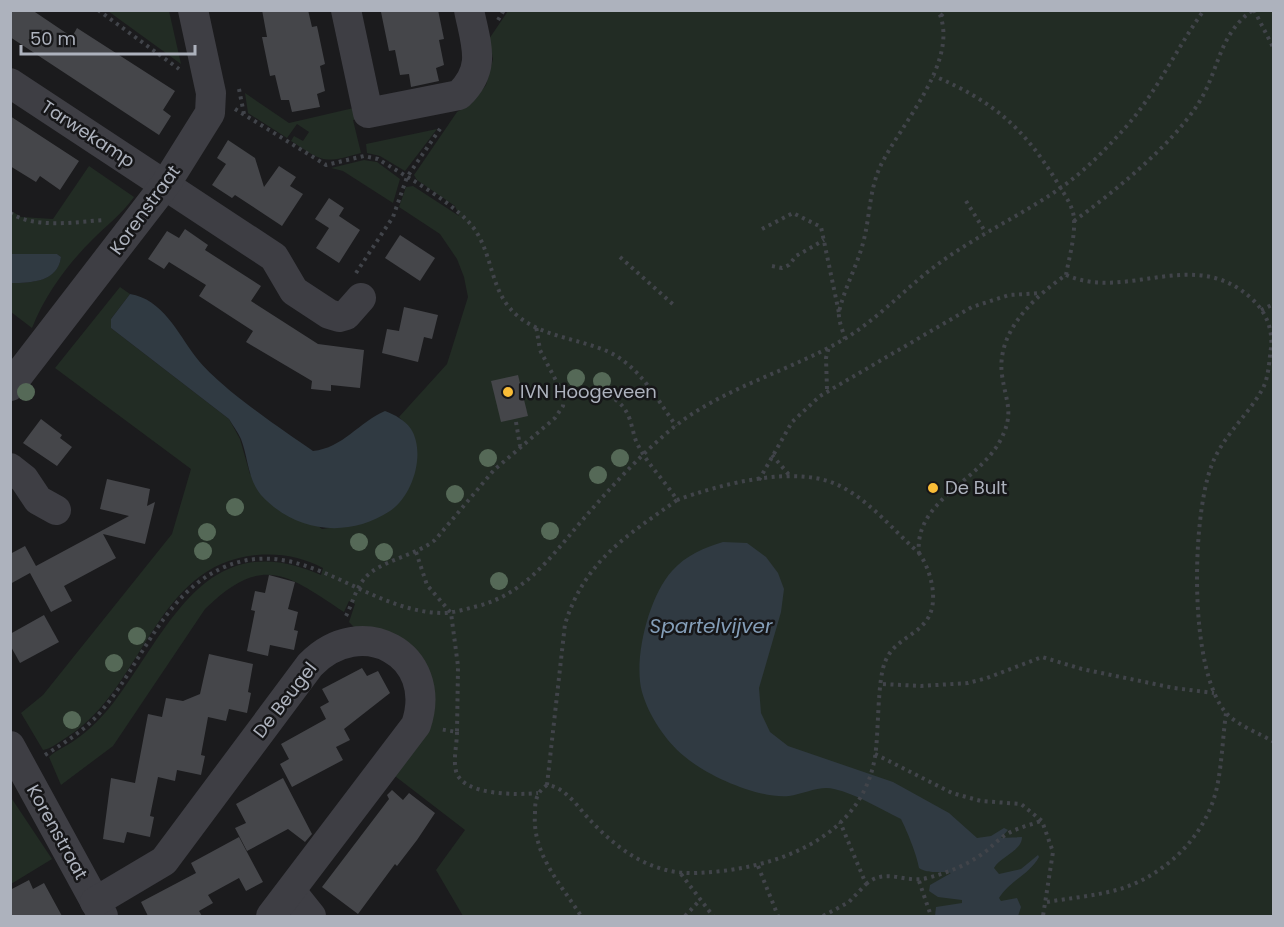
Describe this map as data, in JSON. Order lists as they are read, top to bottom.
{
  "streets": {
    "street": ["Tarwekamp", "Korenstraat", "De Beugel"]
  },
  "crossings": [
    ["Tarwekamp", "Korenstraat"],
    ["Korenstraat", "De Beugel"]
  ],
  "water": ["Spartelvijver"],
  "places": ["IVN Hoogeveen", "De Bult"],
  "scale_bar": "50 m"
}
